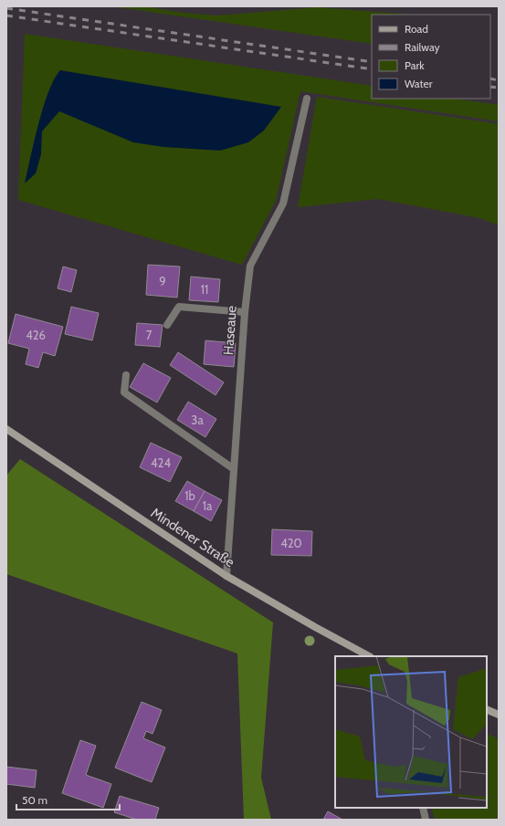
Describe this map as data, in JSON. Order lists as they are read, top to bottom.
{
  "streets": {
    "main road": ["Mindener Straße"],
    "street": ["Haseaue"]
  },
  "crossings": [
    ["Haseaue", "Mindener Straße"]
  ],
  "house_numbers": [
    "9",
    "11",
    "426",
    "7",
    "3a",
    "424",
    "1b",
    "1a",
    "420"
  ],
  "legend": [
    "Road",
    "Railway",
    "Park",
    "Water"
  ],
  "scale_bar": "50 m"
}
